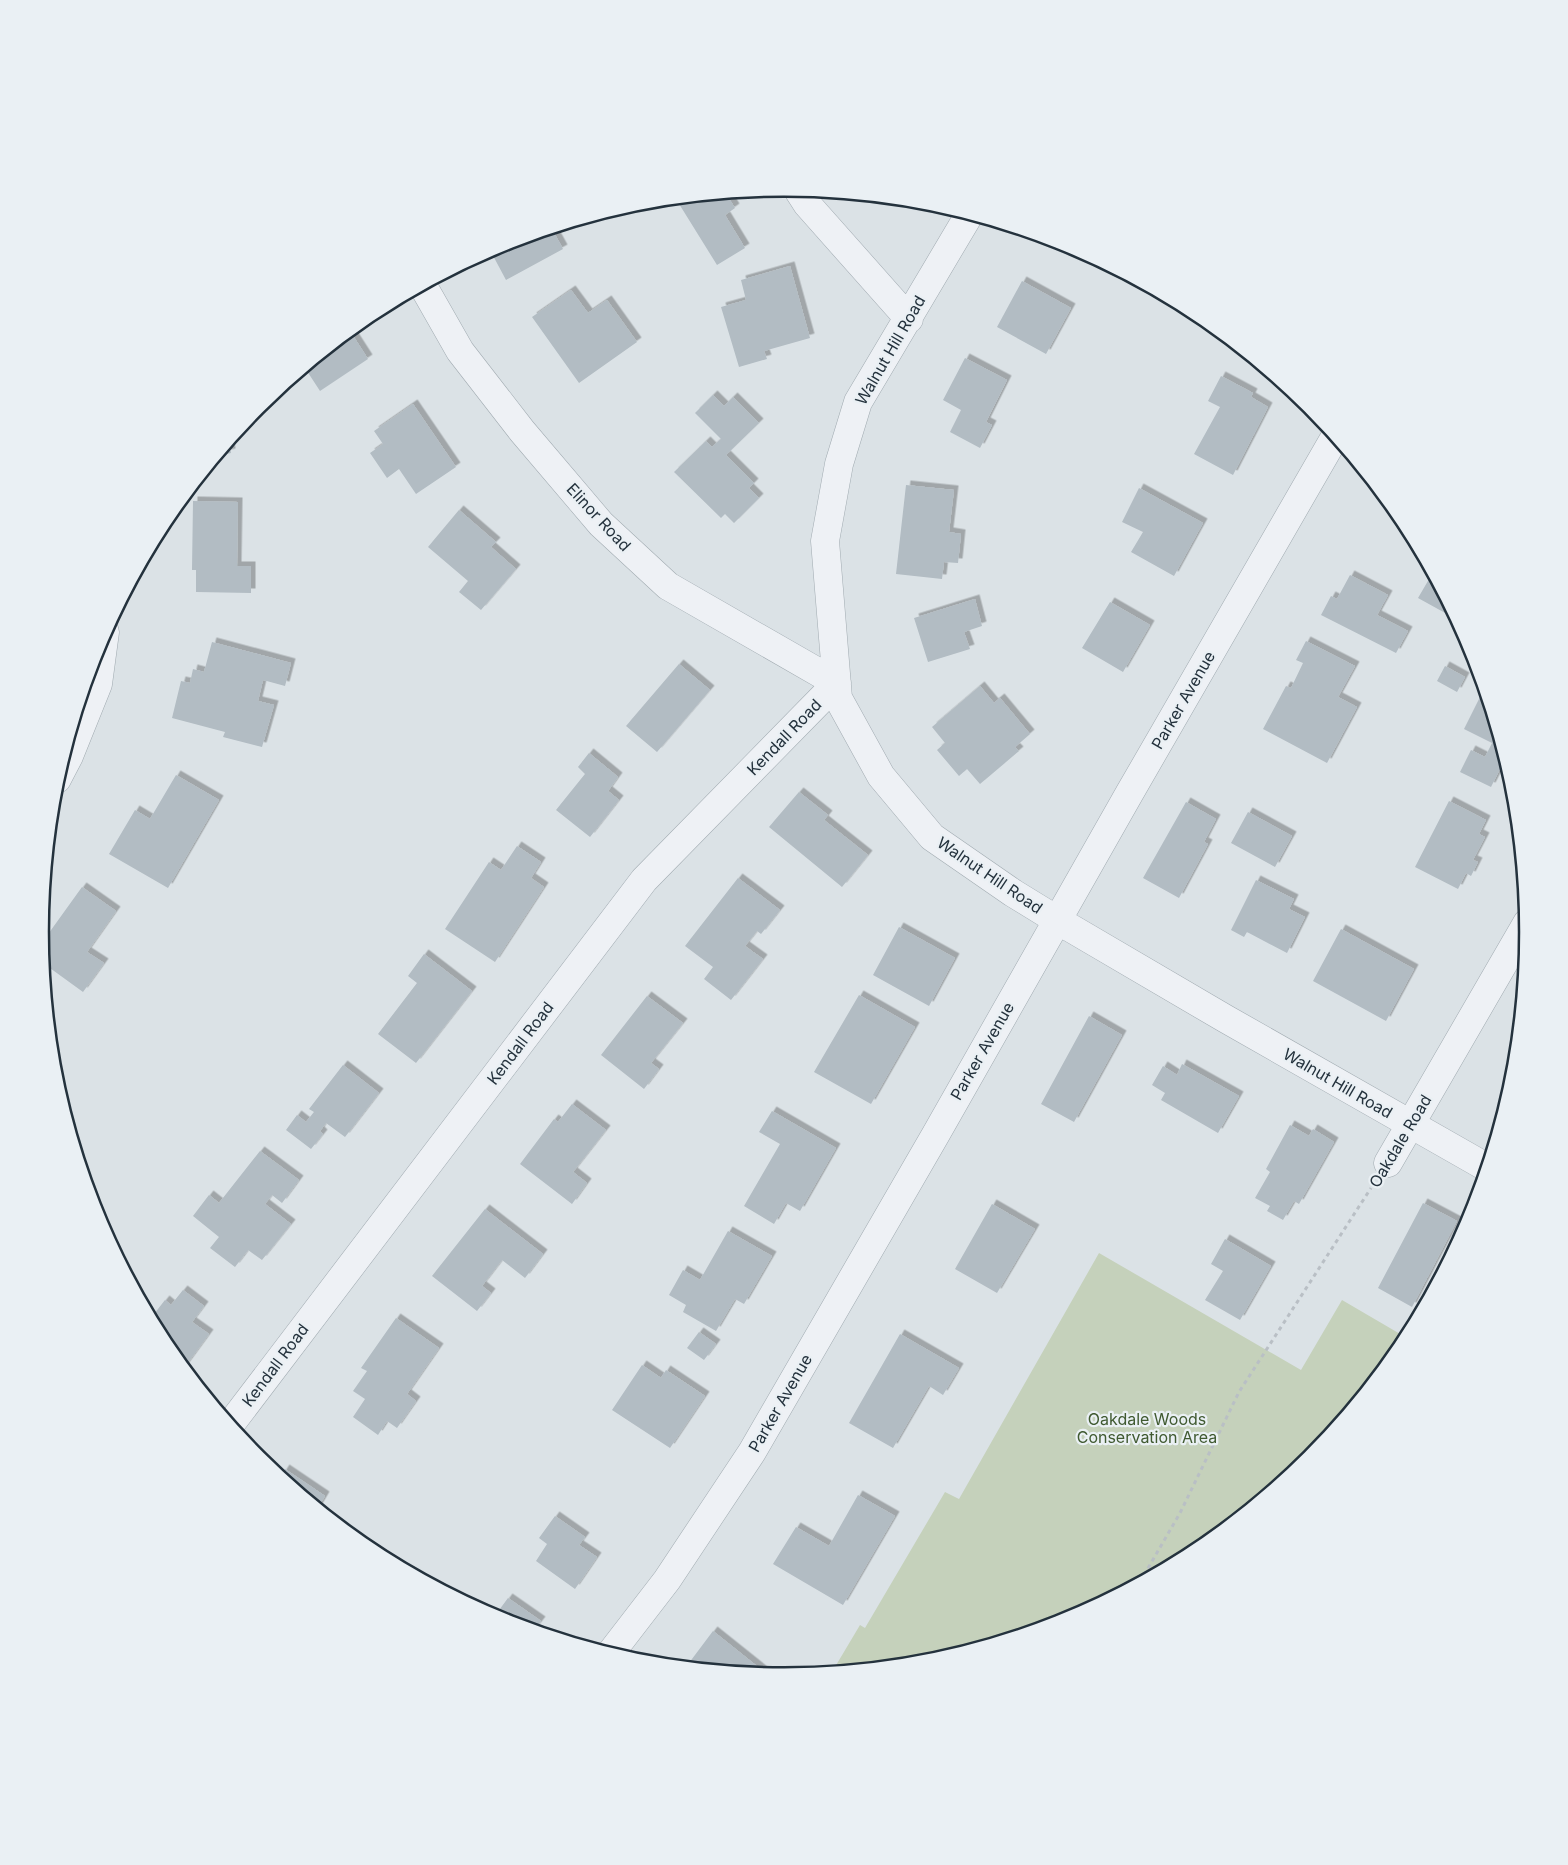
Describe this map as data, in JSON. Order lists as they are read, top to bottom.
{
  "streets": {
    "street": [
      "Walnut Hill Road",
      "Elinor Road",
      "Parker Avenue",
      "Kendall Road",
      "Oakdale Road"
    ]
  },
  "crossings": [
    ["Walnut Hill Road", "Elinor Road"],
    ["Walnut Hill Road", "Parker Avenue"],
    ["Walnut Hill Road", "Kendall Road"],
    ["Walnut Hill Road", "Oakdale Road"],
    ["Elinor Road", "Kendall Road"]
  ],
  "parks": ["Oakdale Woods Conservation Area"]
}
